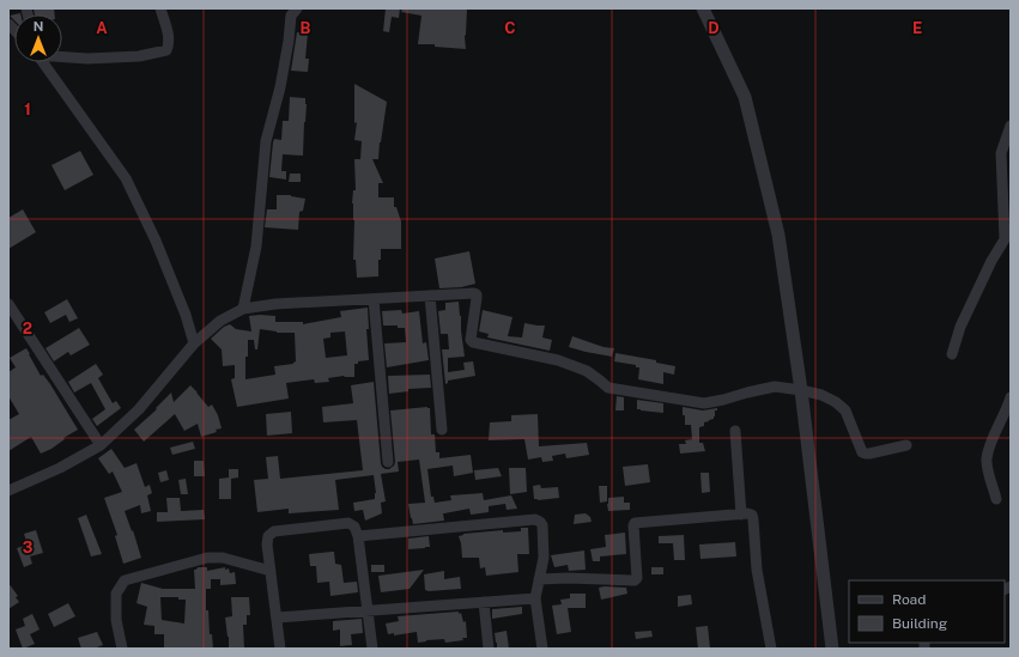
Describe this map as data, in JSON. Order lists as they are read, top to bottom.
{
  "legend": ["Road", "Building"],
  "north": "top",
  "grid": {
    "columns": [
      "A",
      "B",
      "C",
      "D",
      "E"
    ],
    "rows": ["1", "2", "3"]
  }
}
